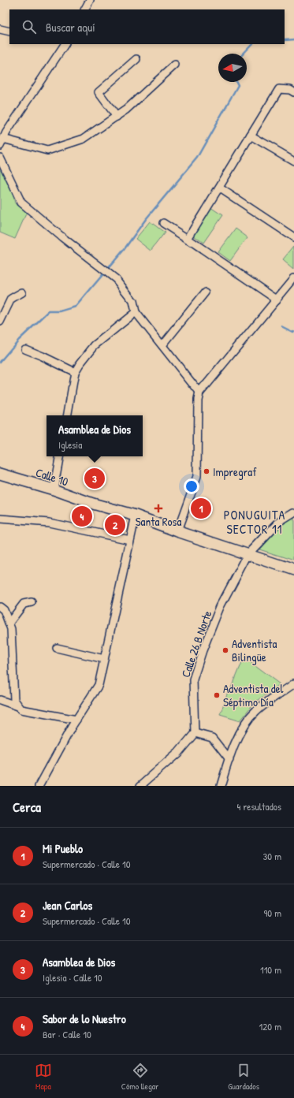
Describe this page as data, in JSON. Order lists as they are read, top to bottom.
{
  "streets": {
    "main road": ["Calle 10"],
    "street": ["Calle 26 B Norte"]
  },
  "crossings": [
    ["Calle 10", "Calle 26 B Norte"]
  ],
  "districts": ["PONUGUITA SECTOR 11"],
  "places": {
    "other": ["Impregraf", "Adventista Bilingüe", "Adventista del Séptimo Día"],
    "health": ["Santa Rosa"]
  },
  "north": "left",
  "page": {
    "search": "Buscar aquí",
    "popup": ["Asamblea de Dios", "Iglesia"],
    "pins": [
      "3",
      "1",
      "4",
      "2"
    ],
    "heading": ["Cerca", "4 resultados"],
    "list": [
      {
        "mark": "1",
        "name": "Mi Pueblo",
        "note": "Supermercado · Calle 10",
        "value": "30 m"
      },
      {
        "mark": "2",
        "name": "Jean Carlos",
        "note": "Supermercado · Calle 10",
        "value": "90 m"
      },
      {
        "mark": "3",
        "name": "Asamblea de Dios",
        "note": "Iglesia · Calle 10",
        "value": "110 m"
      },
      {
        "mark": "4",
        "name": "Sabor de lo Nuestro",
        "note": "Bar · Calle 10",
        "value": "120 m"
      }
    ],
    "nav": ["Mapa", "Cómo llegar", "Guardados"]
  }
}
